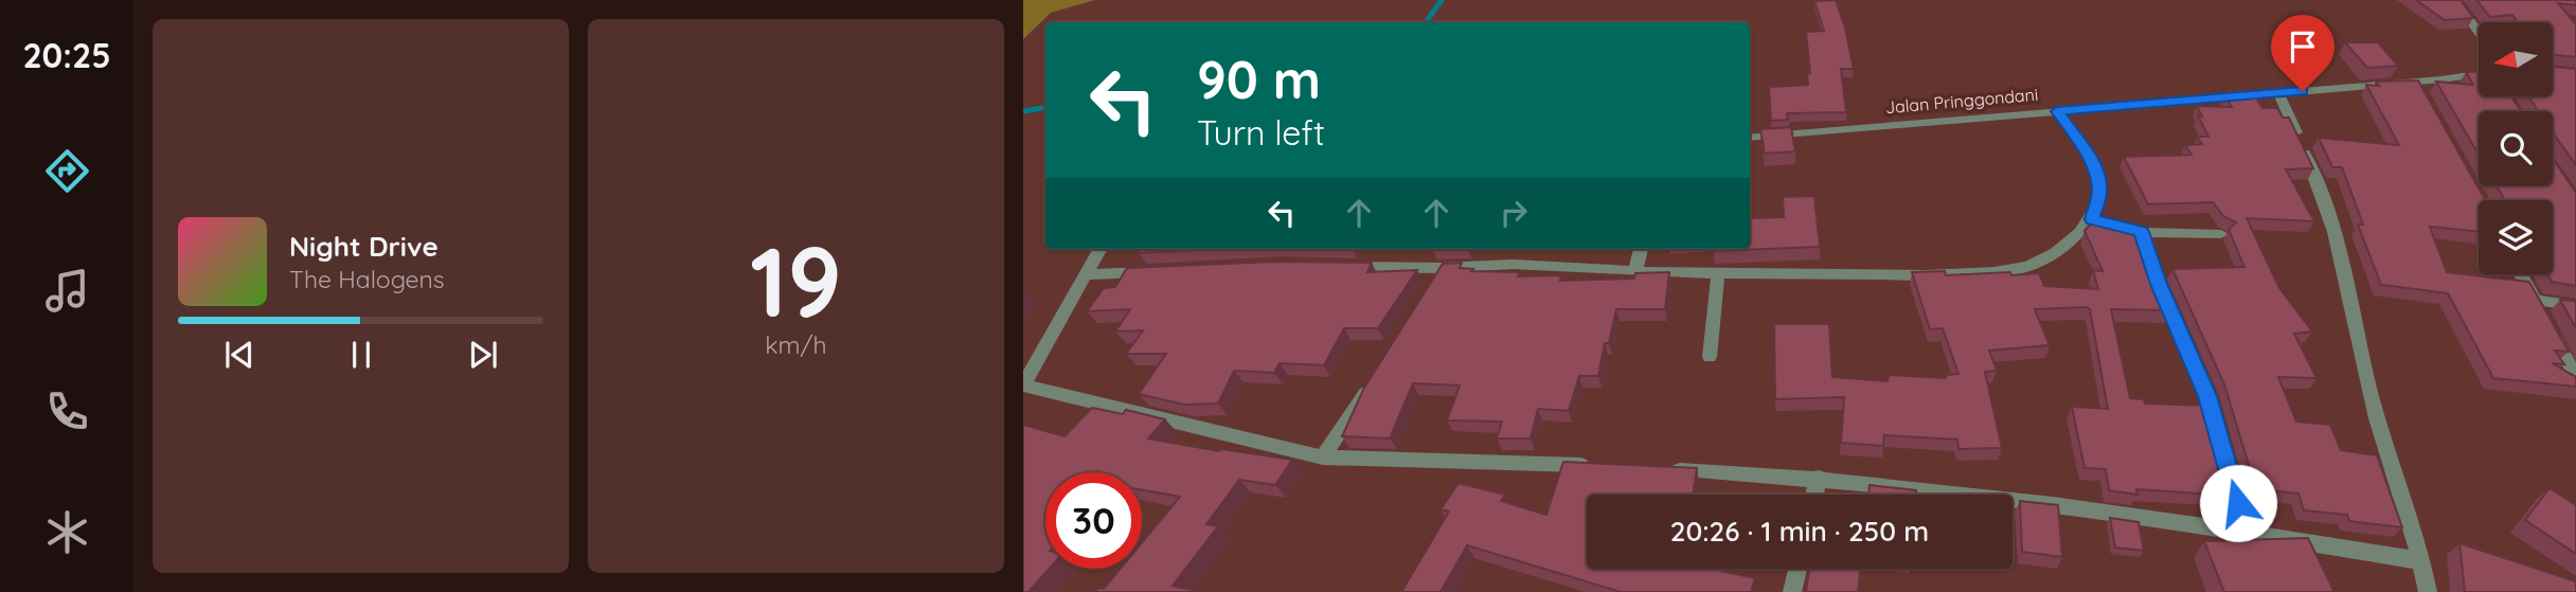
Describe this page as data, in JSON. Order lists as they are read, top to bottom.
{
  "streets": {
    "street": ["Jalan Pringgondani"]
  },
  "north": "left",
  "page": {
    "tabs": "20:25",
    "tile": ["19", "km/h"],
    "turn": ["90 m", "Turn left"],
    "song": ["Night Drive", "The Halogens"],
    "limit": "30",
    "trip": "20:26 · 1 min · 250 m"
  }
}
